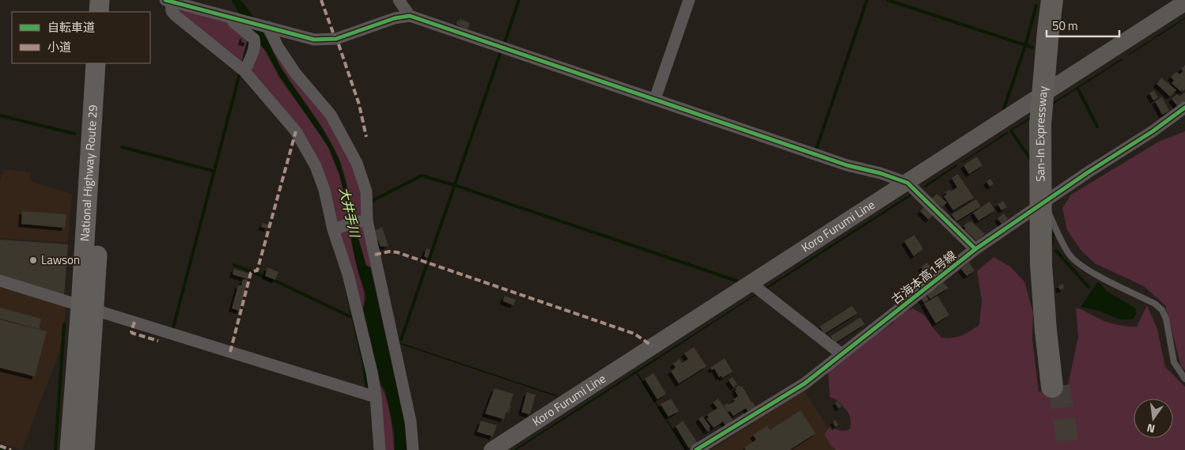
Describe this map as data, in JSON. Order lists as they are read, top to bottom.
{
  "streets": {
    "highway": ["San-In Expressway", "National Highway Route 29"],
    "main road": ["Koro Furumi Line"],
    "street": ["古海本高1号線"]
  },
  "water": ["大井手川"],
  "places": ["Lawson"],
  "legend": ["自転車道", "小道"],
  "scale_bar": "50 m",
  "north": "bottom"
}
